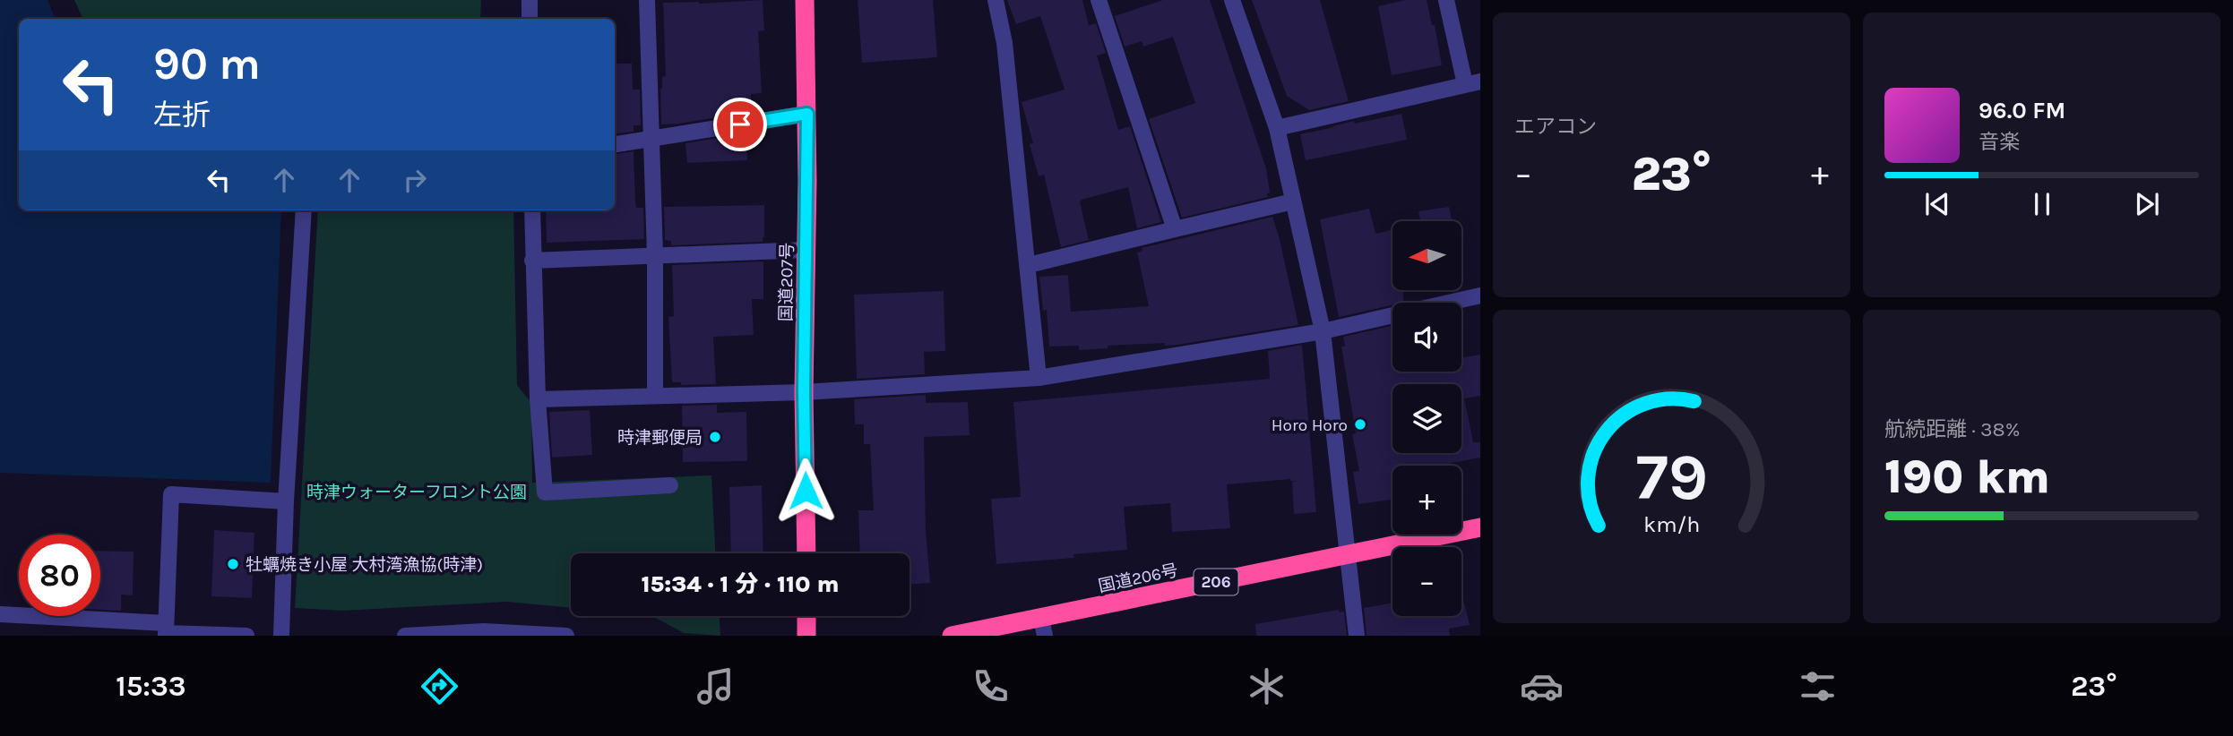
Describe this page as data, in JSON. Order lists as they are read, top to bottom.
{
  "streets": {
    "highway": ["国道207号", "国道206号", "206"]
  },
  "parks": ["時津ウォーターフロント公園"],
  "places": ["Horo Horo", "時津郵便局", "牡蠣焼き小屋 大村湾漁協(時津)"],
  "north": "left",
  "page": {
    "tile": [
      "エアコン",
      ["航続距離 · 38%", "190 km"]
    ],
    "turn": ["90 m", "左折"],
    "song": ["96.0 FM", "音楽"],
    "heat": ["−", "23°", "+"],
    "map_buttons": ["+", "−"],
    "limit": "80",
    "trip": "15:34 · 1 分 · 110 m",
    "tabs": ["15:33", "23°"],
    "gauge": ["79", "km/h"]
  }
}
